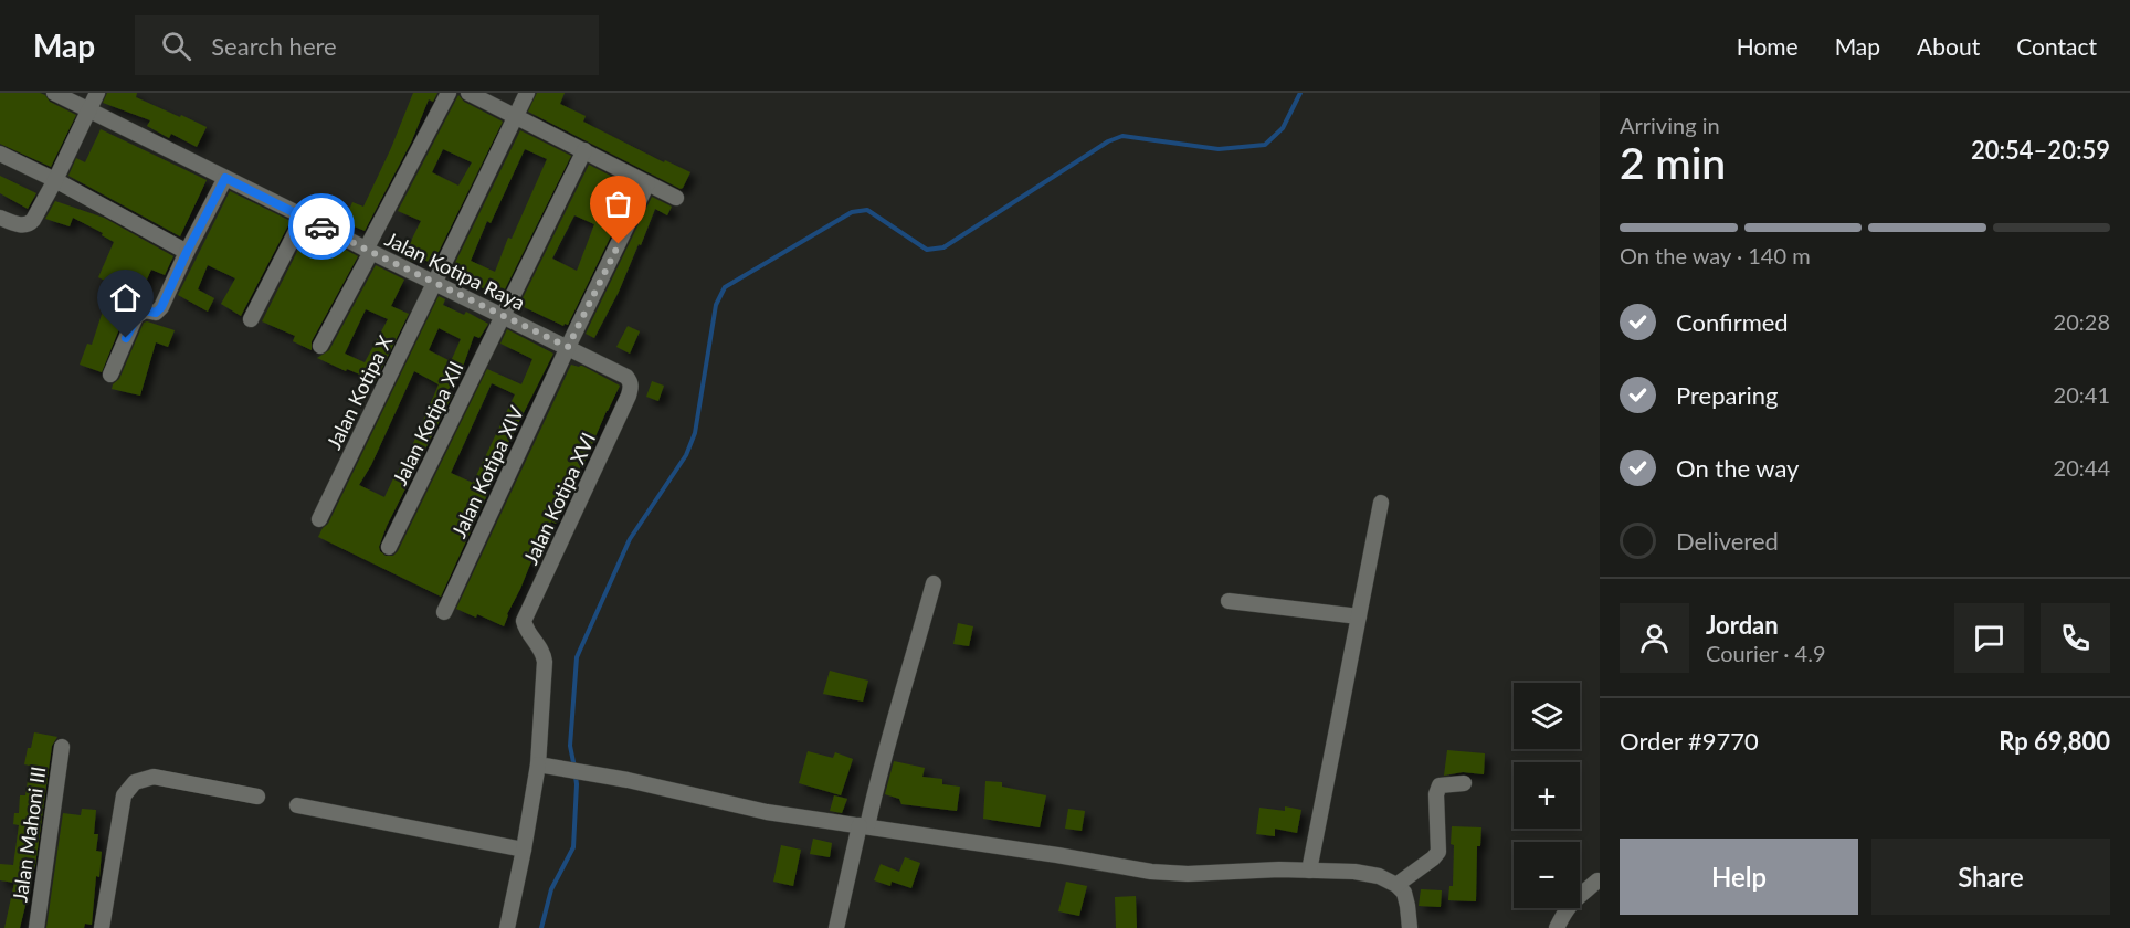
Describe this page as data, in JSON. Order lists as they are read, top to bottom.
{
  "streets": {
    "street": [
      "Jalan Kotipa Raya",
      "Jalan Kotipa X",
      "Jalan Kotipa XII",
      "Jalan Kotipa XIV",
      "Jalan Kotipa XVI",
      "Jalan Mahoni III"
    ]
  },
  "crossings": [
    ["Jalan Kotipa Raya", "Jalan Kotipa X"],
    ["Jalan Kotipa Raya", "Jalan Kotipa XII"],
    ["Jalan Kotipa Raya", "Jalan Kotipa XIV"],
    ["Jalan Kotipa Raya", "Jalan Kotipa XVI"]
  ],
  "page": {
    "header": "Map",
    "search": "Search here",
    "nav": [
      "Home",
      "Map",
      "About",
      "Contact"
    ],
    "heading": ["2 min", "Arriving in", "20:54–20:59"],
    "panel": [
      "Jordan",
      "Courier · 4.9",
      "Order #9770",
      "Rp 69,800"
    ],
    "bar": "On the way · 140 m",
    "list": [
      ["Confirmed", "20:28"],
      ["Preparing", "20:41"],
      ["On the way", "20:44"],
      "Delivered"
    ],
    "map_buttons": ["+", "−"],
    "buttons": ["Help", "Share"]
  }
}
